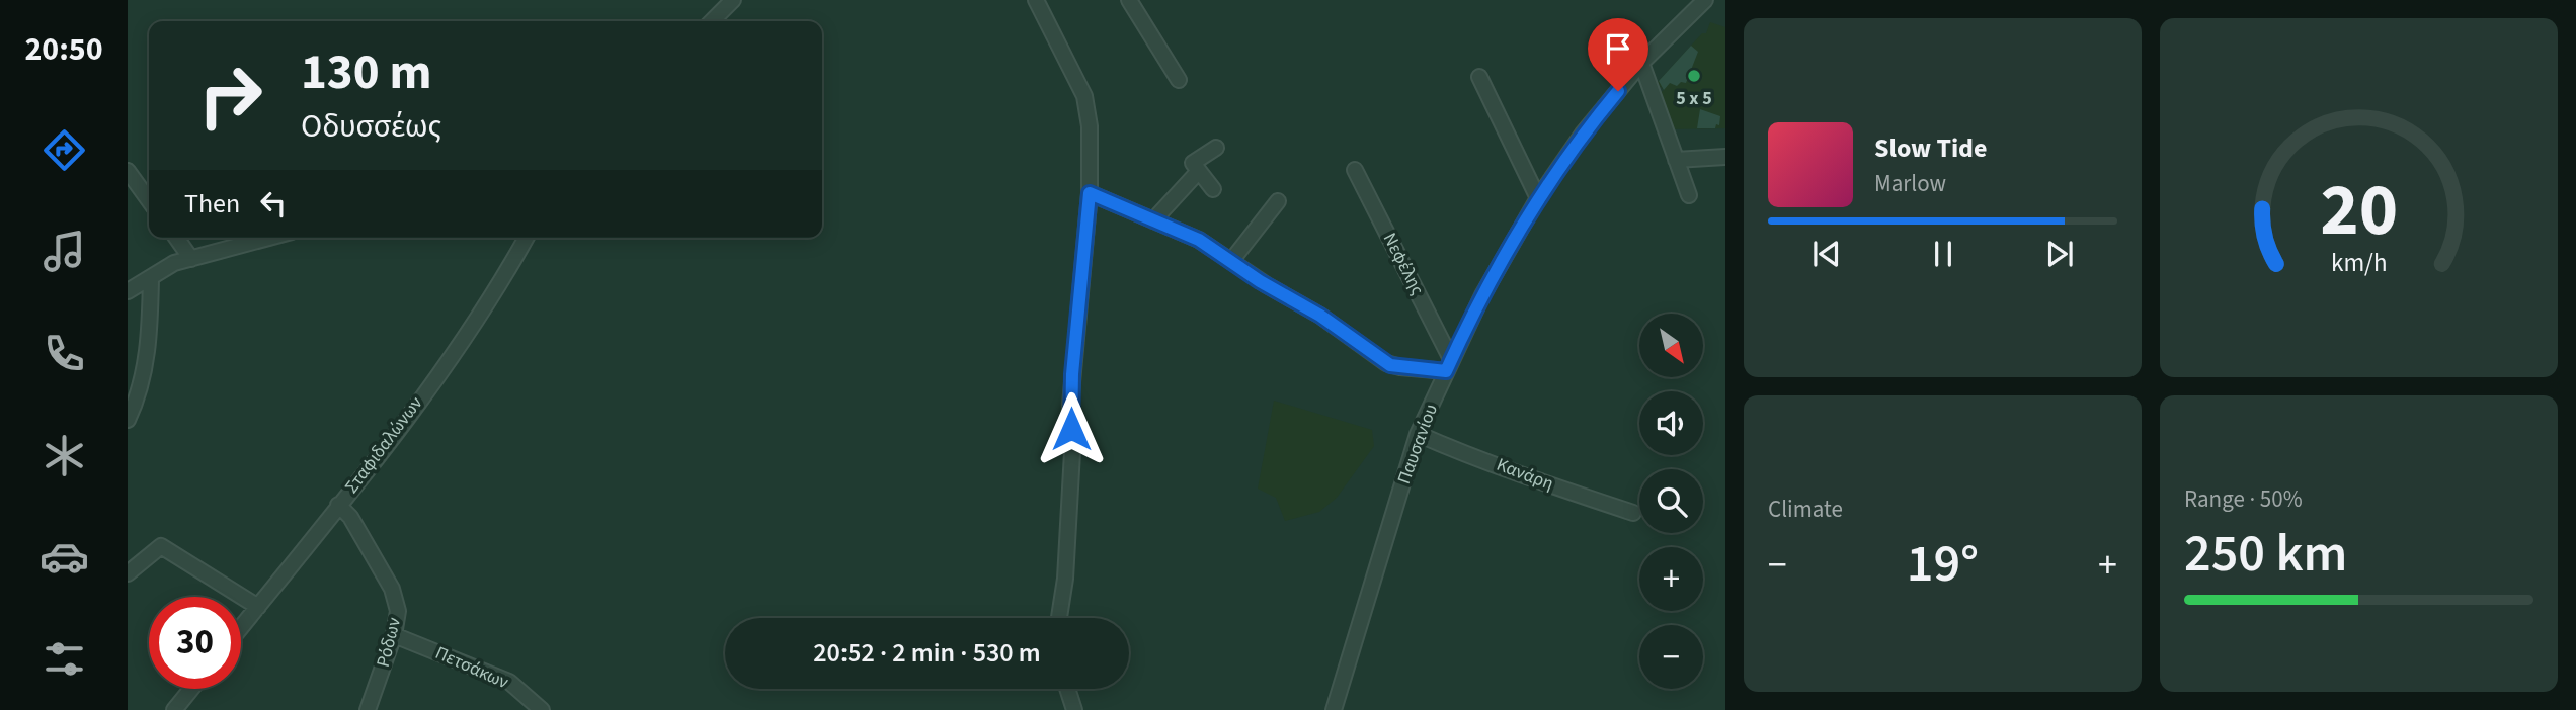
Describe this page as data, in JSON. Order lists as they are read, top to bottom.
{
  "streets": {
    "street": [
      "Νεφέλης",
      "Παυσανίου",
      "Σταφιδαλώνων",
      "Κανάρη",
      "Ρόδων",
      "Πετσάκων"
    ]
  },
  "crossings": [
    ["Νεφέλης", "Παυσανίου"],
    ["Παυσανίου", "Κανάρη"],
    ["Σταφιδαλώνων", "Ρόδων"],
    ["Ρόδων", "Πετσάκων"]
  ],
  "places": ["5 x 5"],
  "north": "bottom right",
  "page": {
    "tabs": "20:50",
    "turn": ["130 m", "Οδυσσέως"],
    "song": ["Slow Tide", "Marlow"],
    "then": "Then",
    "map_buttons": ["+", "−"],
    "tile": [
      "Climate",
      ["Range · 50%", "250 km"]
    ],
    "heat": ["−", "19°", "+"],
    "limit": "30",
    "trip": "20:52 · 2 min · 530 m",
    "gauge": ["20", "km/h"]
  }
}
